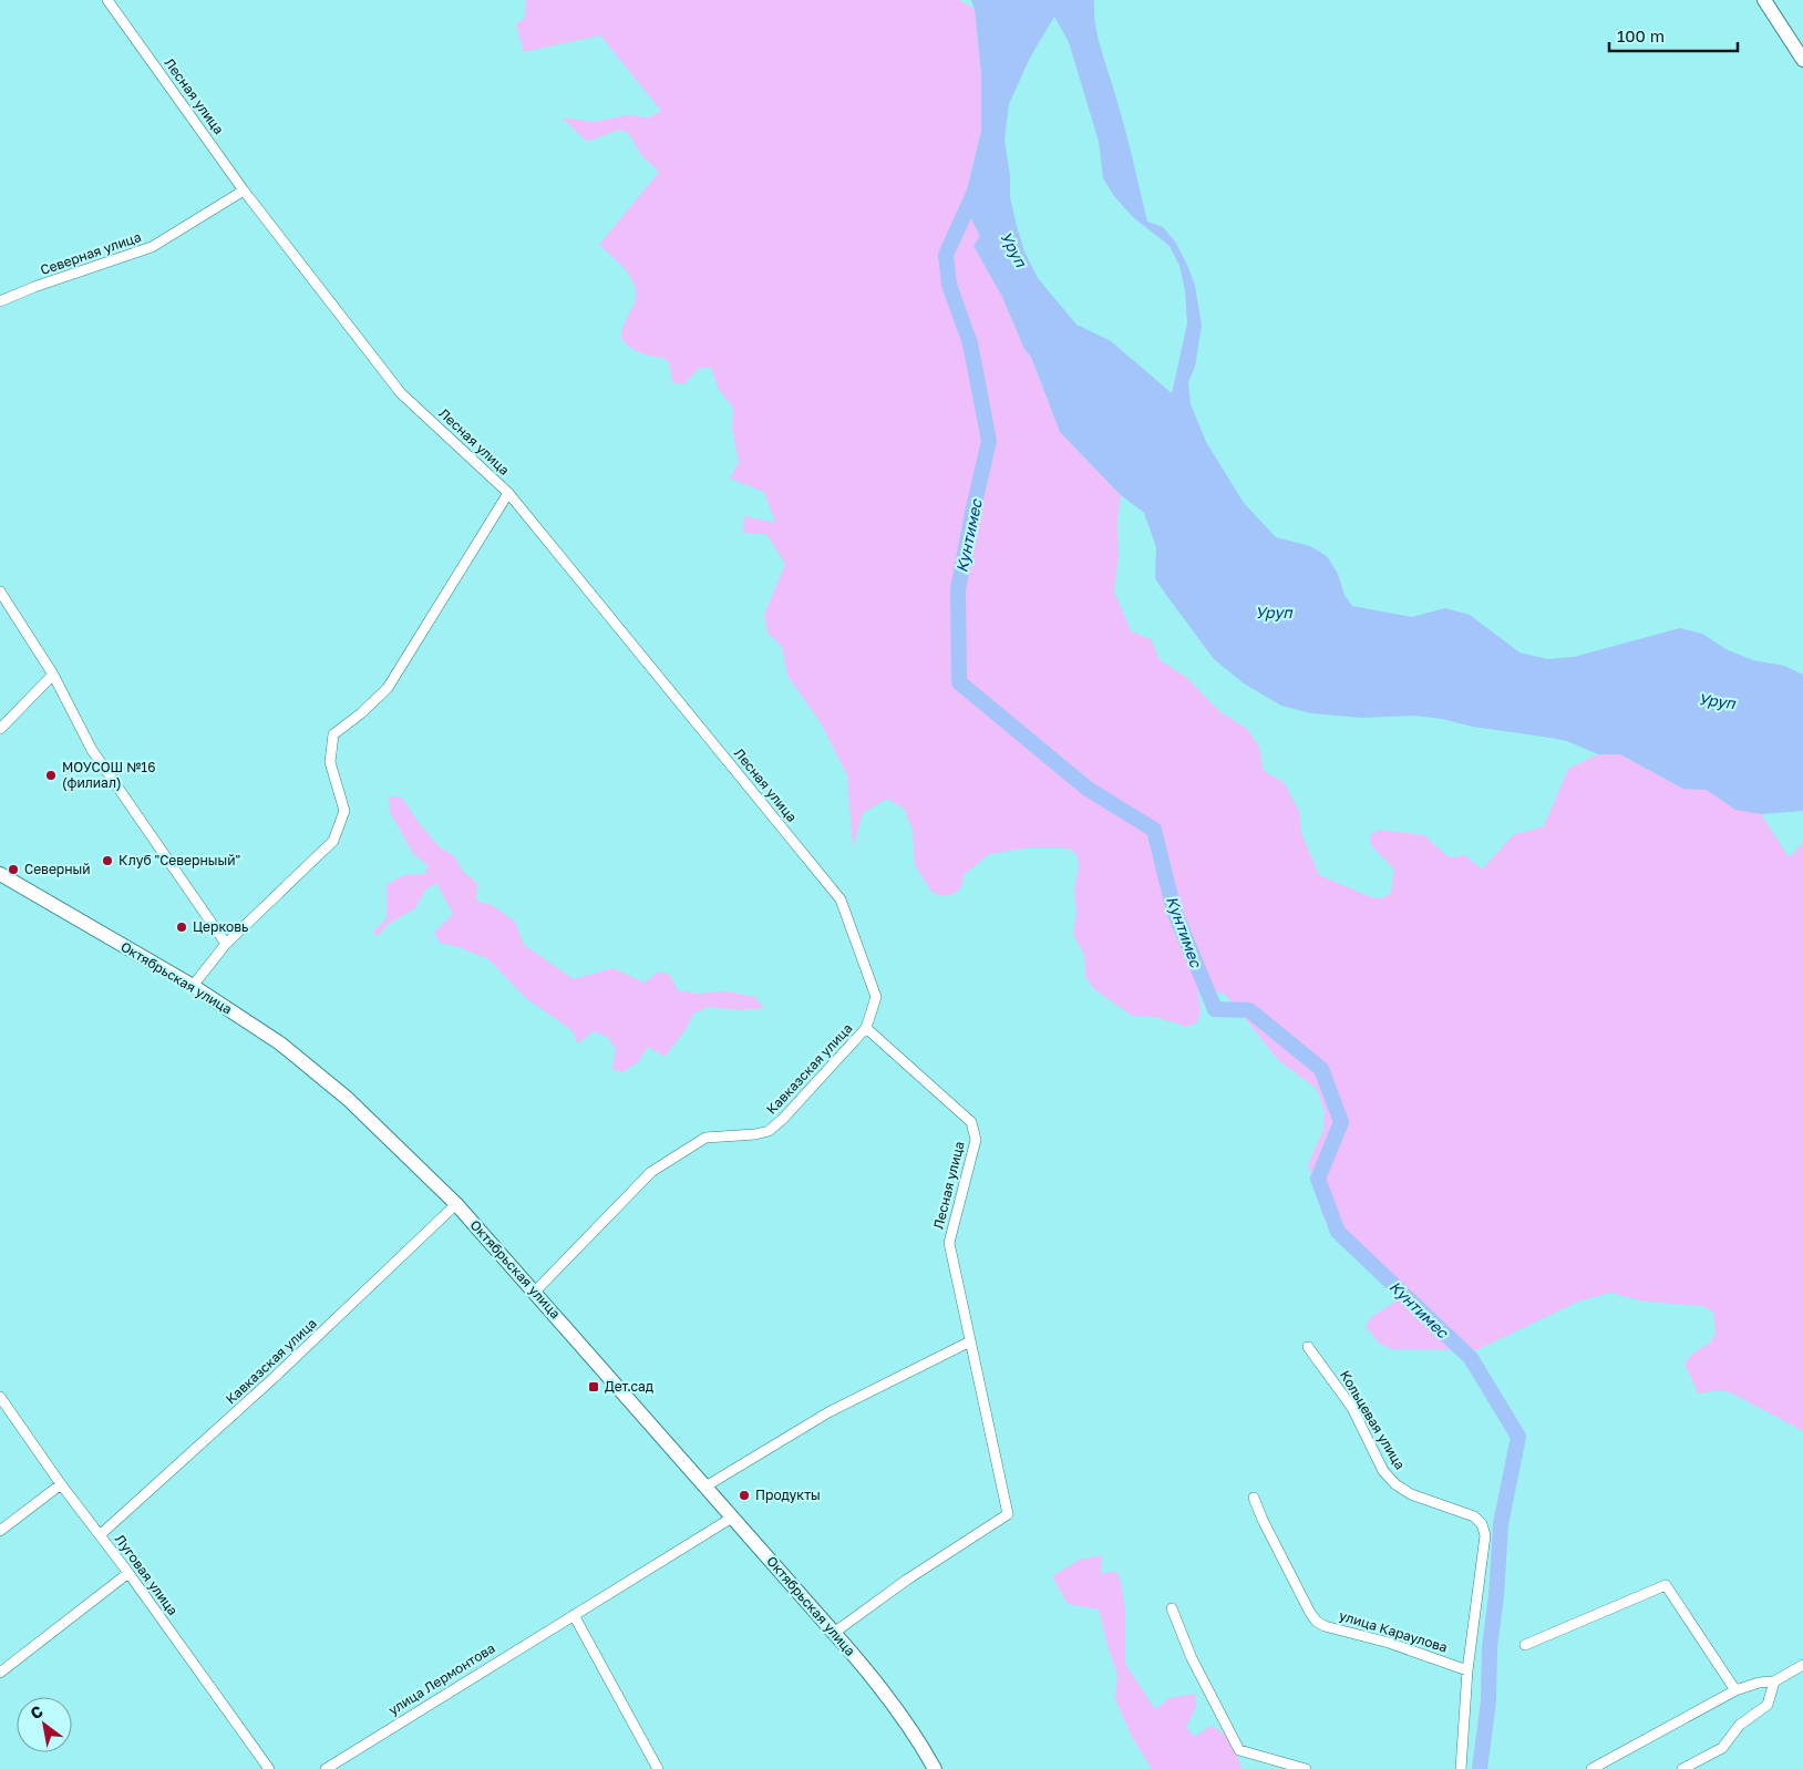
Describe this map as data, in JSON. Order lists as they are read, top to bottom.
{
  "streets": {
    "street": [
      "Лесная улица",
      "Северная улица",
      "Октябрьская улица",
      "Кавказская улица",
      "Кольцевая улица",
      "Луговая улица",
      "улица Караулова",
      "улица Лермонтова"
    ]
  },
  "crossings": [
    ["Лесная улица", "Северная улица"],
    ["Лесная улица", "Октябрьская улица"],
    ["Лесная улица", "Кавказская улица"],
    ["Октябрьская улица", "Кавказская улица"],
    ["Октябрьская улица", "улица Лермонтова"],
    ["Кавказская улица", "Луговая улица"],
    ["Кольцевая улица", "улица Караулова"]
  ],
  "water": ["Уруп", "Кунтимес"],
  "places": {
    "other": [
      "МОУСОШ №16 (филиал)",
      "Клуб \"Северныый\"",
      "Северный",
      "Церковь",
      "Продукты"
    ],
    "transit": ["Дет.сад"]
  },
  "scale_bar": "100 m",
  "north": "top left"
}
